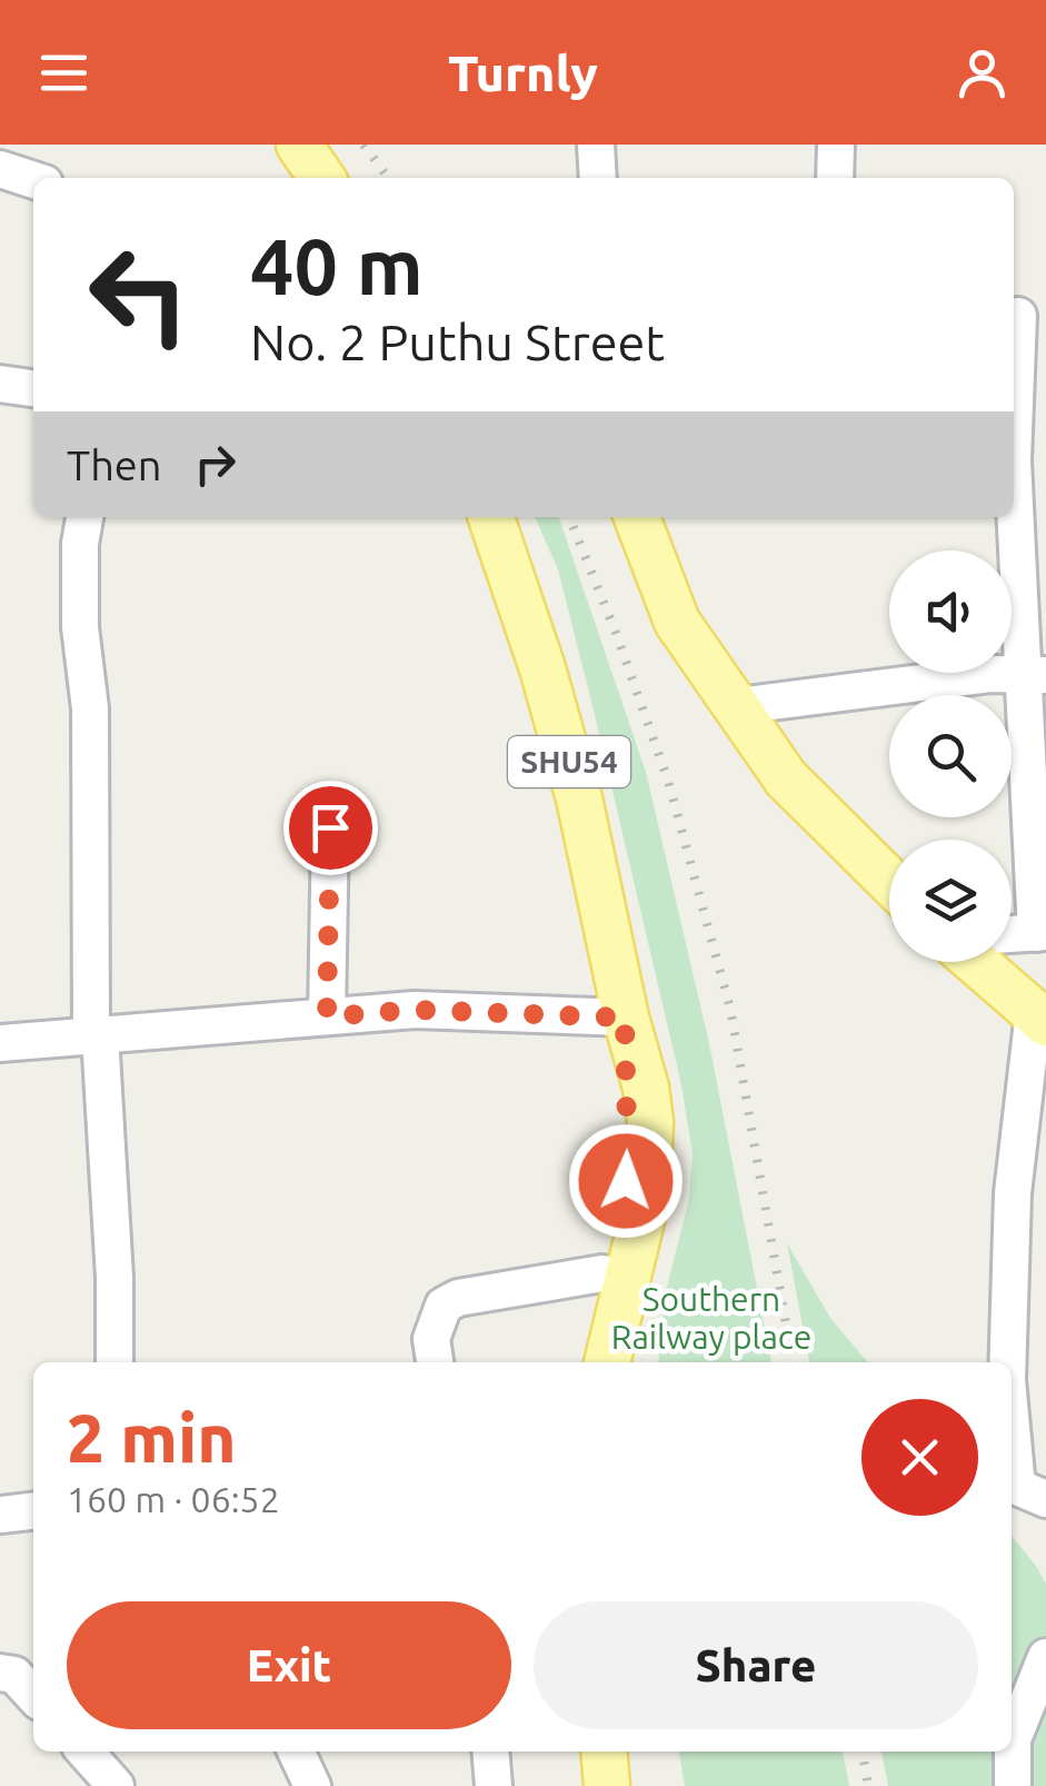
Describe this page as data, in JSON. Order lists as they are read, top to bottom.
{
  "streets": {
    "main road": ["SHU54"]
  },
  "parks": ["Southern Railway place"],
  "page": {
    "header": "Turnly",
    "turn": ["40 m", "No. 2 Puthu Street"],
    "then": "Then",
    "heading": ["2 min", "160 m · 06:52"],
    "buttons": ["Exit", "Share"]
  }
}
